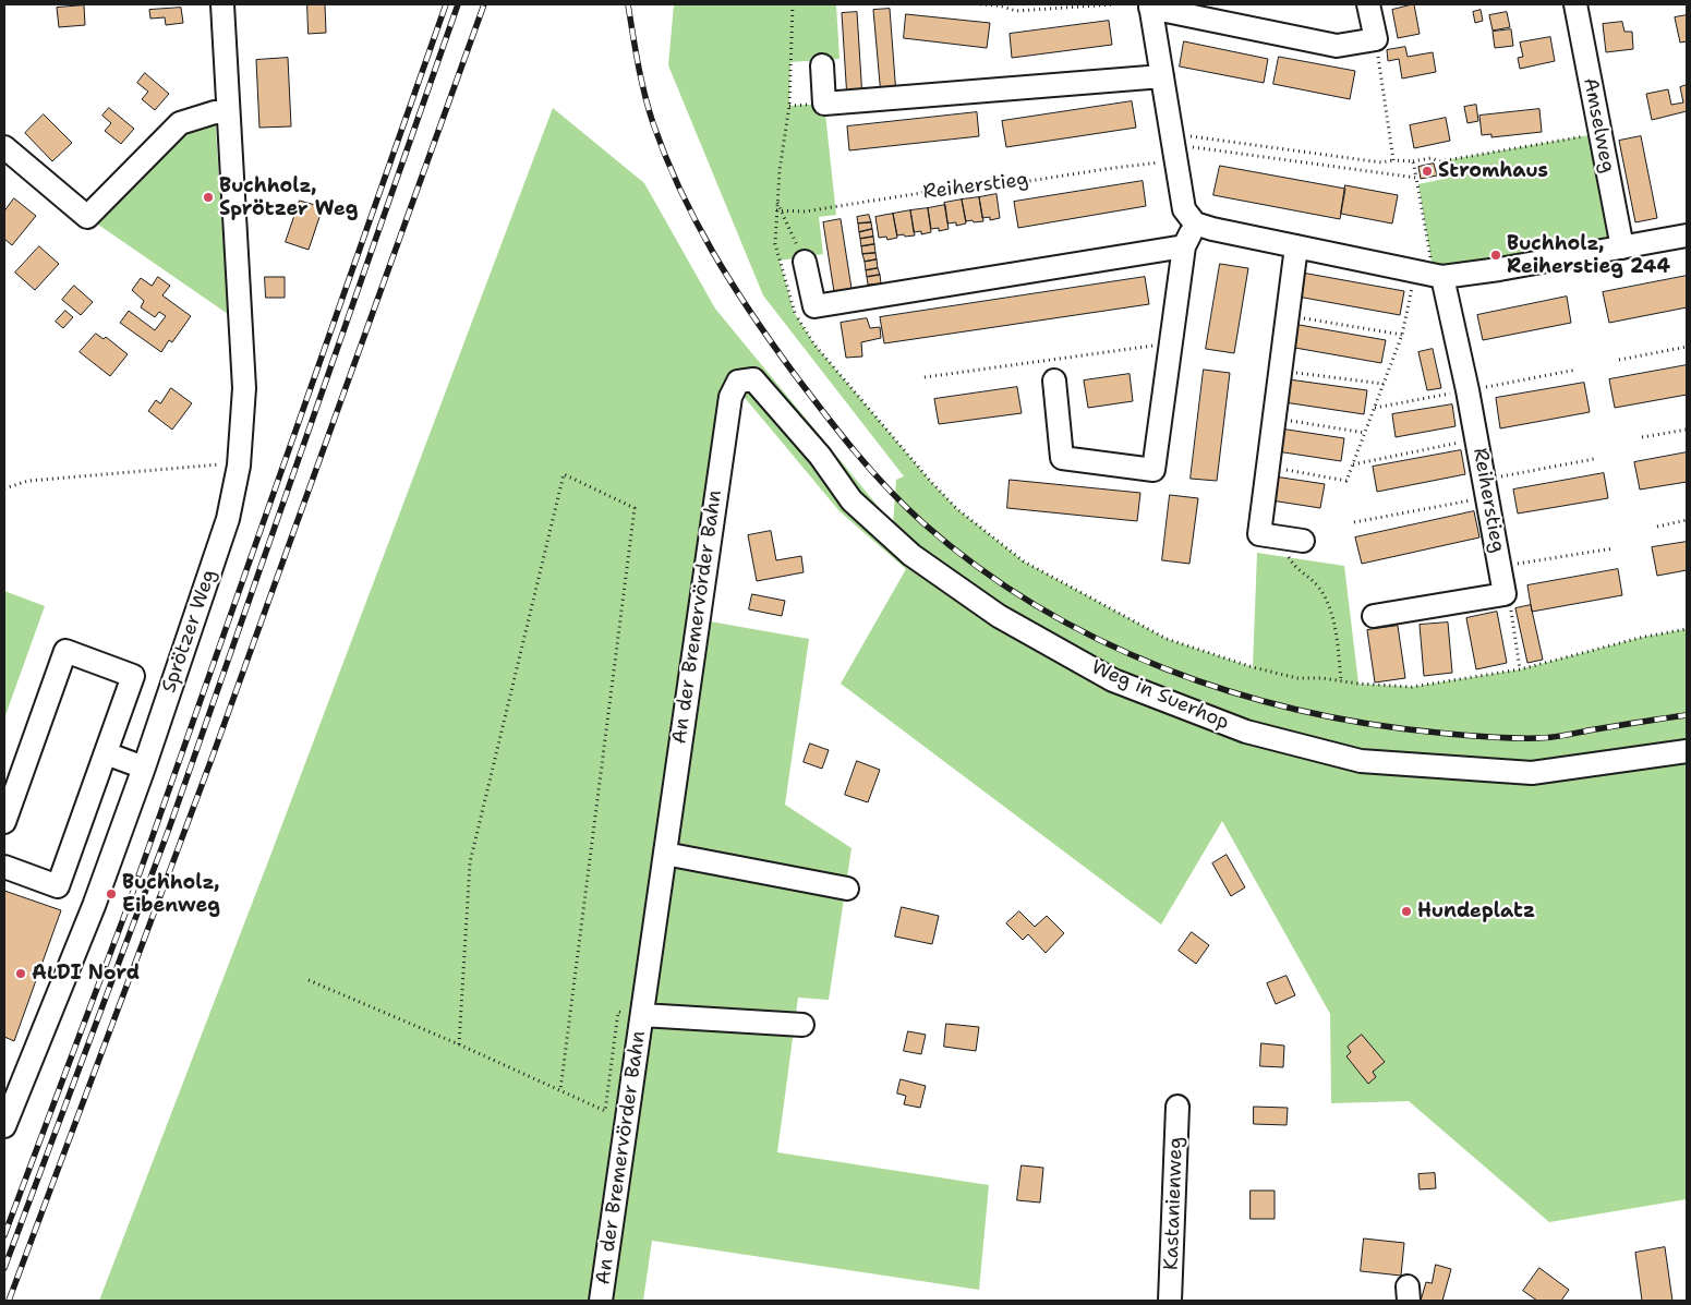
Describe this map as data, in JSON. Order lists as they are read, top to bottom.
{
  "streets": {
    "street": [
      "Amselweg",
      "Reiherstieg",
      "An der Bremervörder Bahn",
      "Sprötzer Weg",
      "Weg in Suerhop",
      "Kastanienweg"
    ]
  },
  "crossings": [
    ["An der Bremervörder Bahn", "Weg in Suerhop"]
  ],
  "places": [
    "Stromhaus",
    "Buchholz, Sprötzer Weg",
    "Buchholz, Reiherstieg 244",
    "Buchholz, Eibenweg",
    "Hundeplatz",
    "ALDI Nord"
  ]
}
